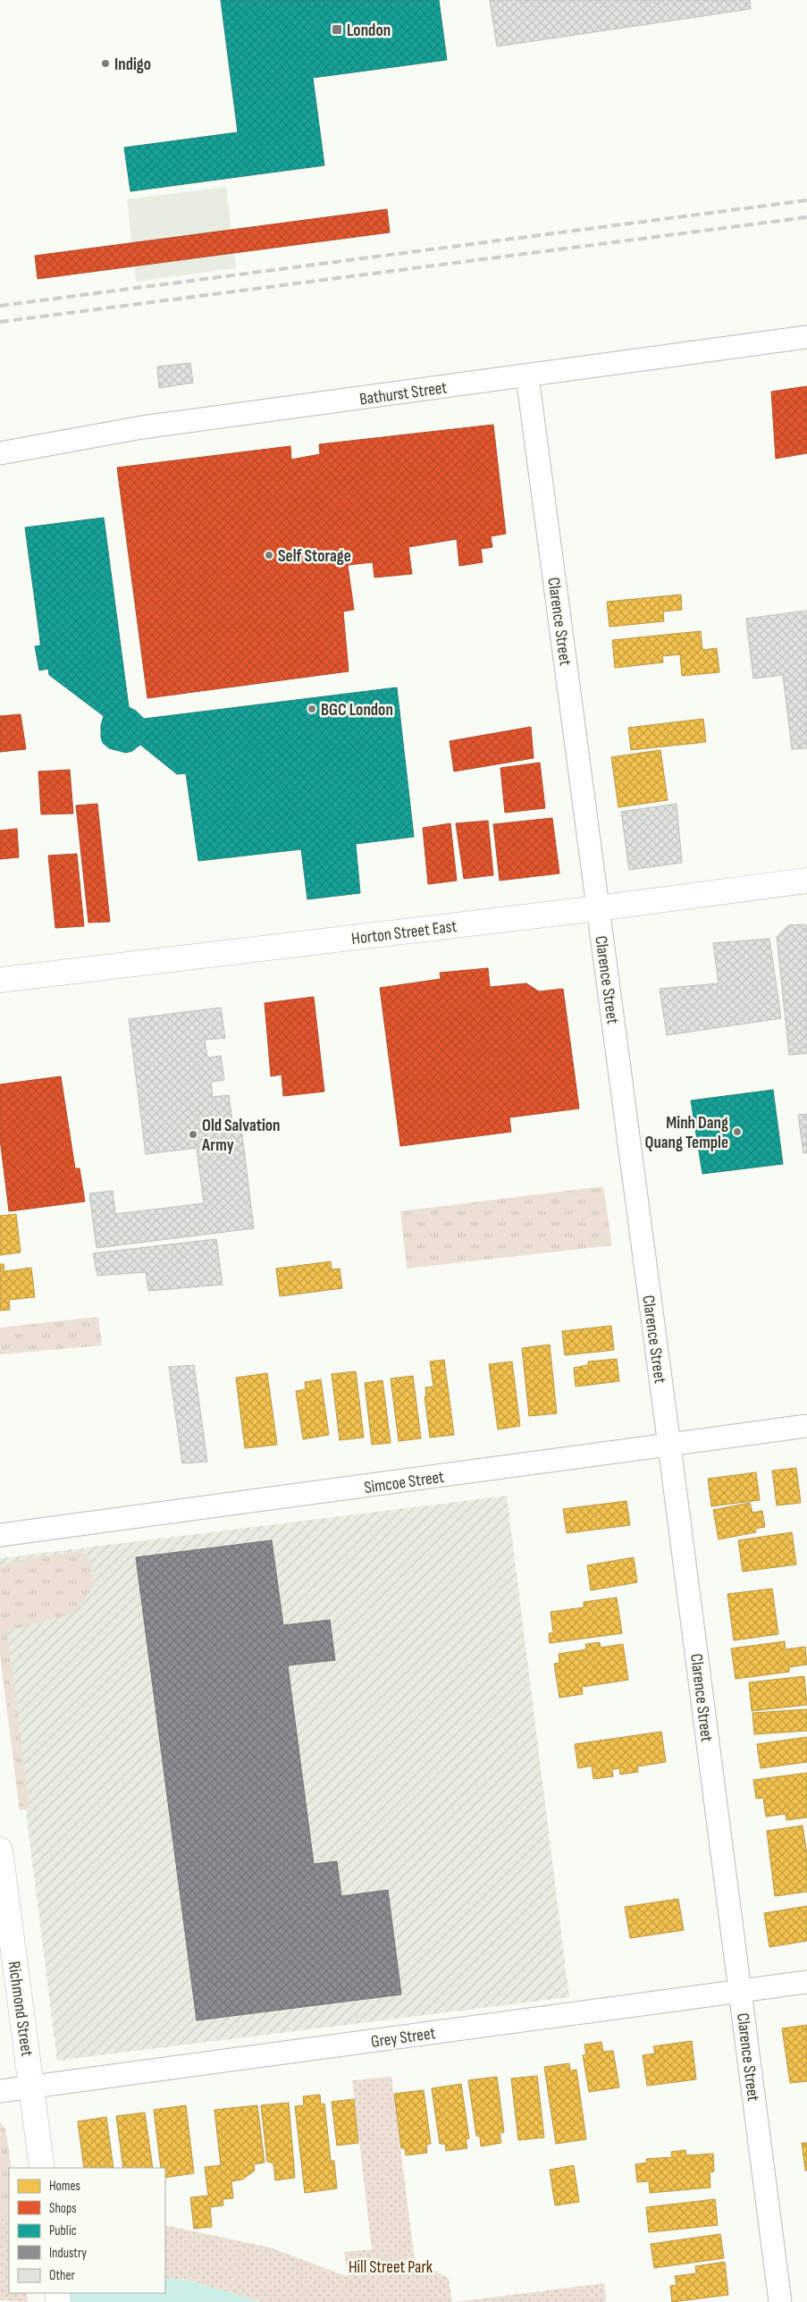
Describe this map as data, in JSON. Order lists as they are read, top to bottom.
{
  "streets": {
    "main road": ["Horton Street East", "Richmond Street"],
    "street": [
      "Bathurst Street",
      "Clarence Street",
      "Simcoe Street",
      "Grey Street"
    ]
  },
  "crossings": [
    ["Bathurst Street", "Clarence Street"],
    ["Clarence Street", "Horton Street East"],
    ["Clarence Street", "Simcoe Street"],
    ["Clarence Street", "Grey Street"],
    ["Richmond Street", "Grey Street"]
  ],
  "parks": ["Hill Street Park"],
  "places": {
    "transit": ["London"],
    "other": [
      "Indigo",
      "Self Storage",
      "BGC London",
      "Minh Dang Quang Temple",
      "Old Salvation Army"
    ]
  },
  "legend": [
    "Homes",
    "Shops",
    "Public",
    "Industry",
    "Other"
  ]
}
